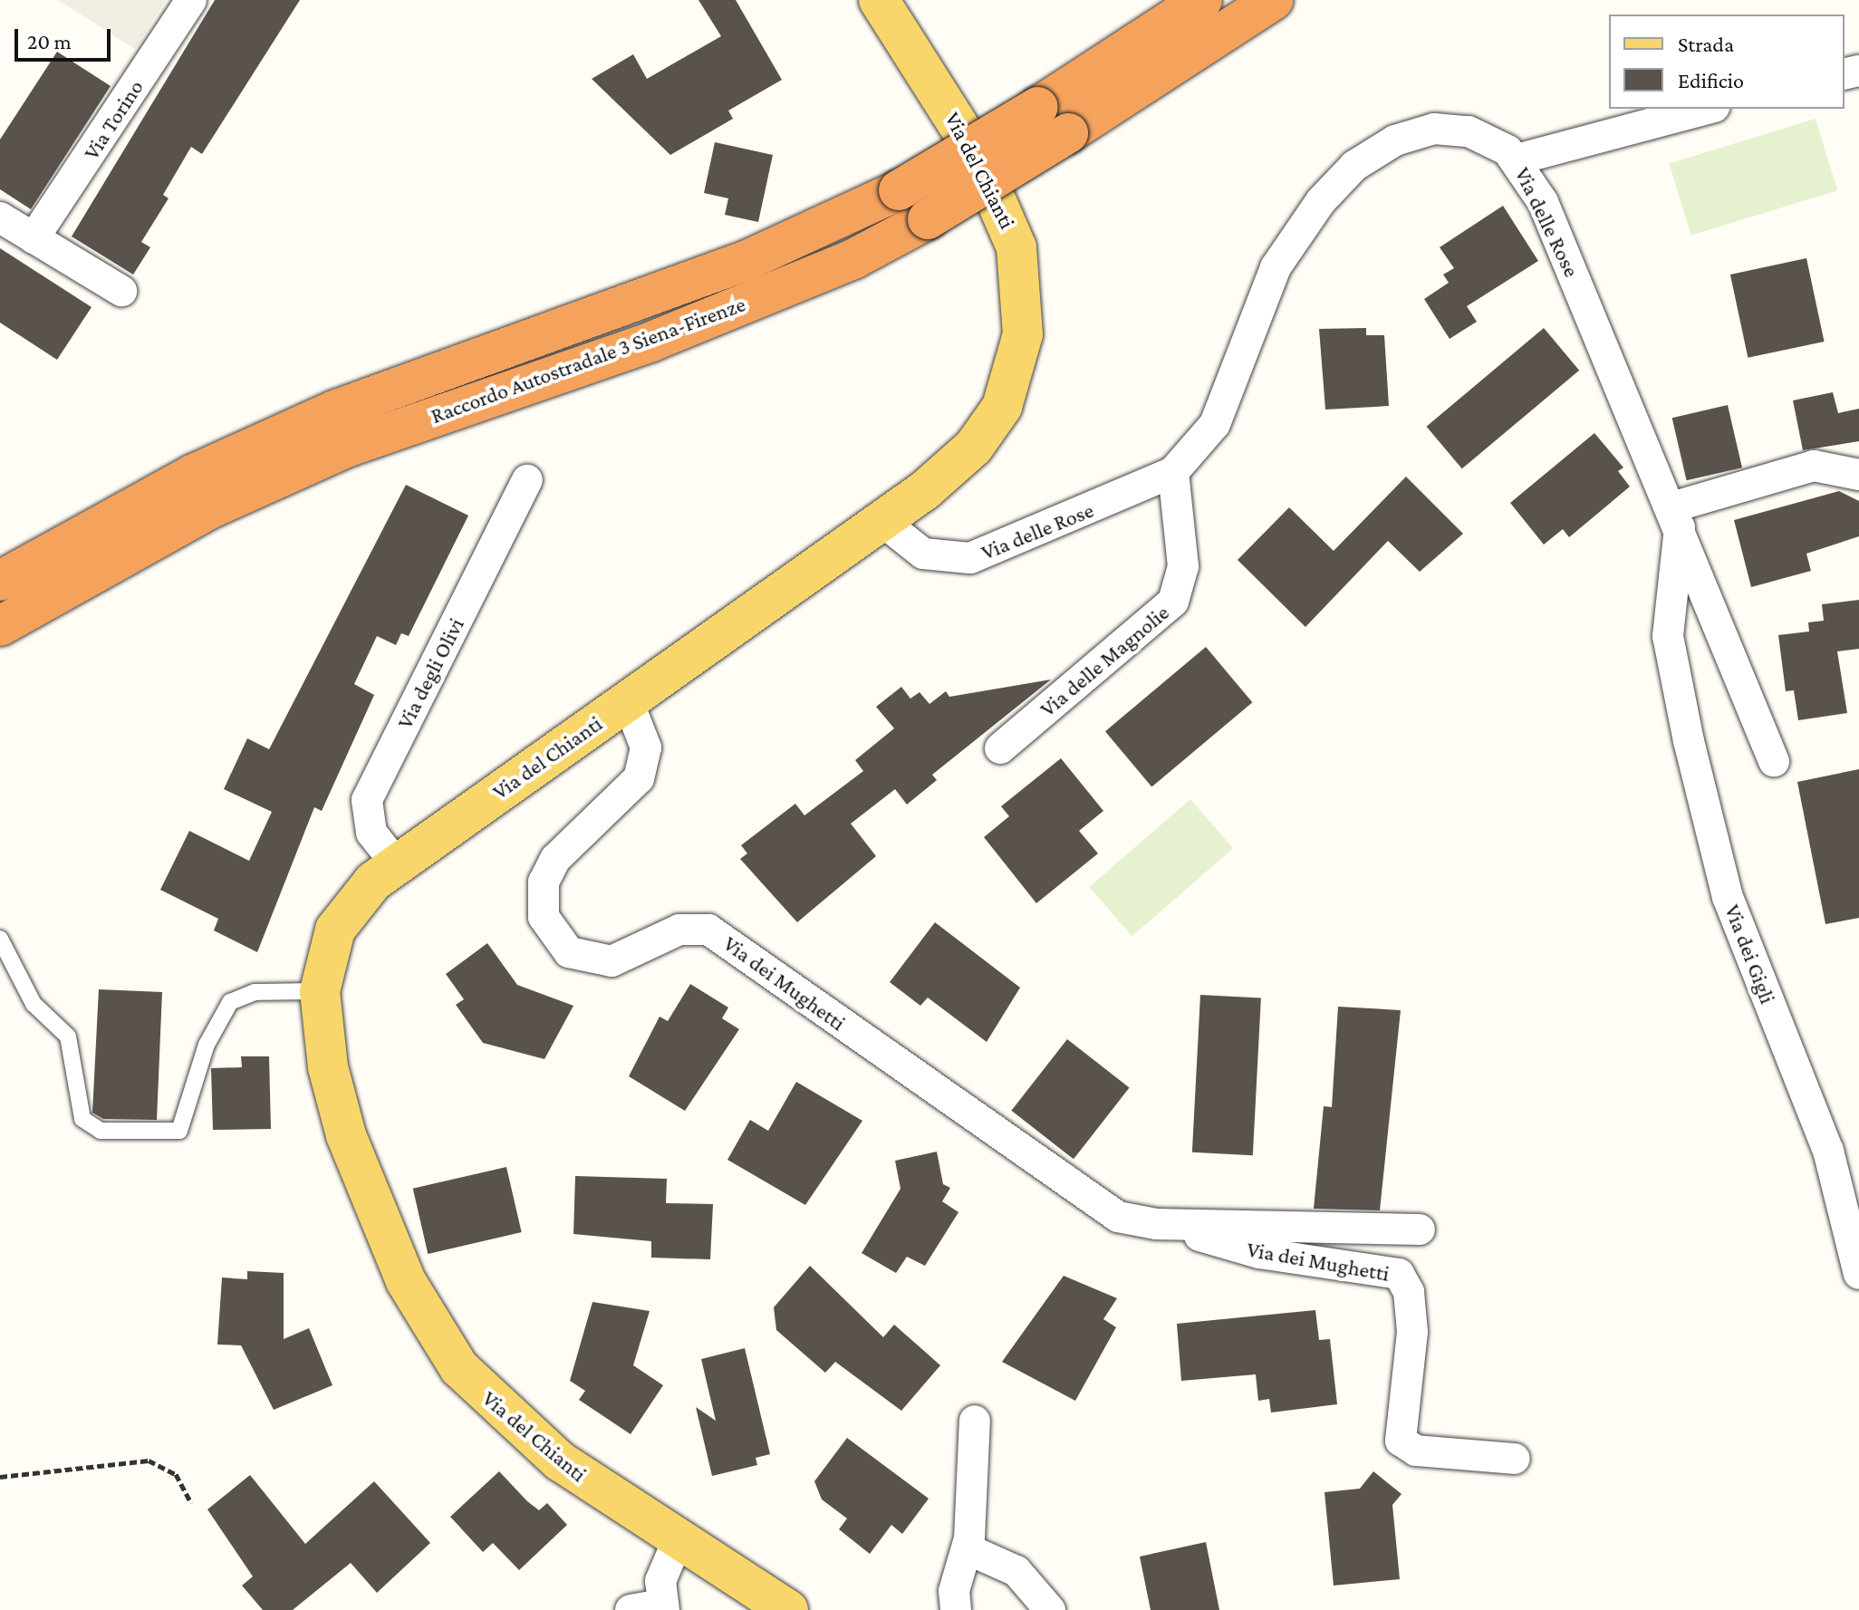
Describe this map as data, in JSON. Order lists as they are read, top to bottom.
{
  "streets": {
    "highway": ["Raccordo Autostradale 3 Siena-Firenze"],
    "main road": ["Via del Chianti"],
    "street": [
      "Via Torino",
      "Via delle Rose",
      "Via delle Magnolie",
      "Via degli Olivi",
      "Via dei Gigli",
      "Via dei Mughetti"
    ]
  },
  "crossings": [
    ["Via del Chianti", "Via delle Rose"],
    ["Via del Chianti", "Via degli Olivi"],
    ["Via del Chianti", "Via dei Mughetti"],
    ["Via delle Rose", "Via delle Magnolie"],
    ["Via delle Rose", "Via dei Gigli"]
  ],
  "legend": ["Strada", "Edificio"],
  "scale_bar": "20 m"
}
